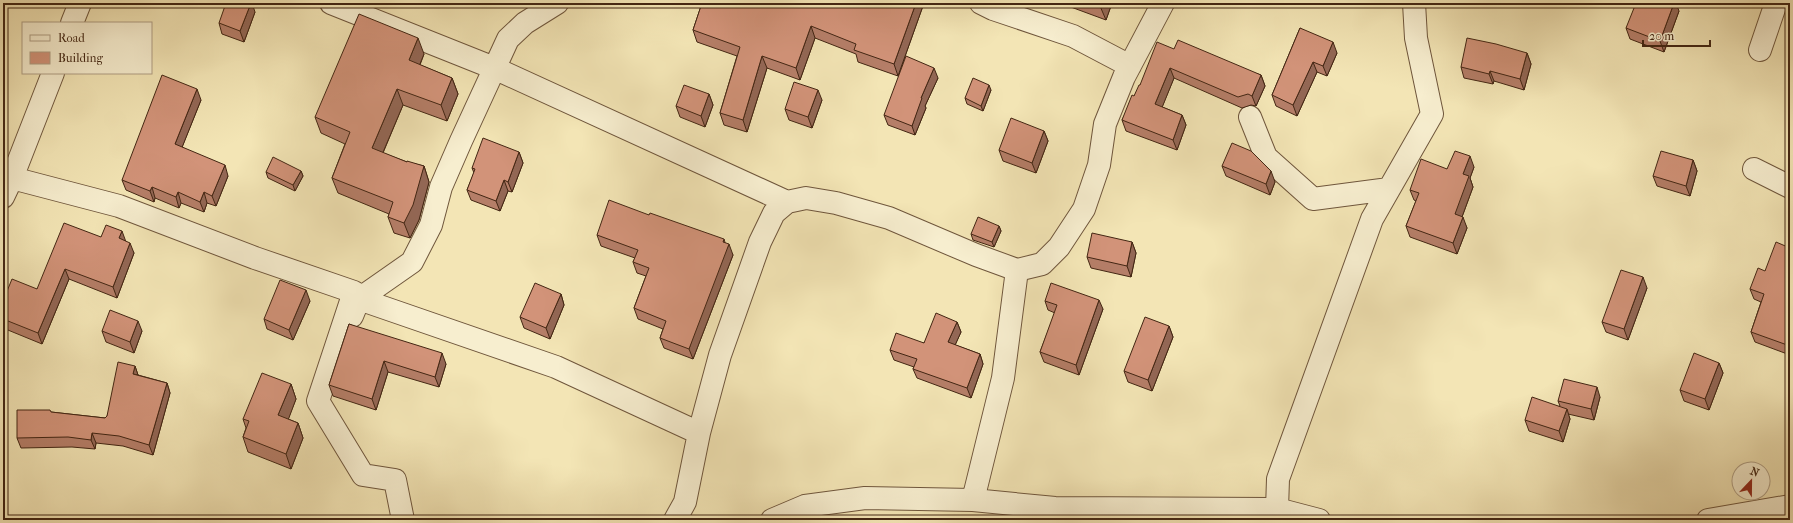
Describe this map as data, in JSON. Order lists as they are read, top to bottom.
{
  "legend": ["Road", "Building"],
  "scale_bar": "20 m",
  "north": "top"
}
